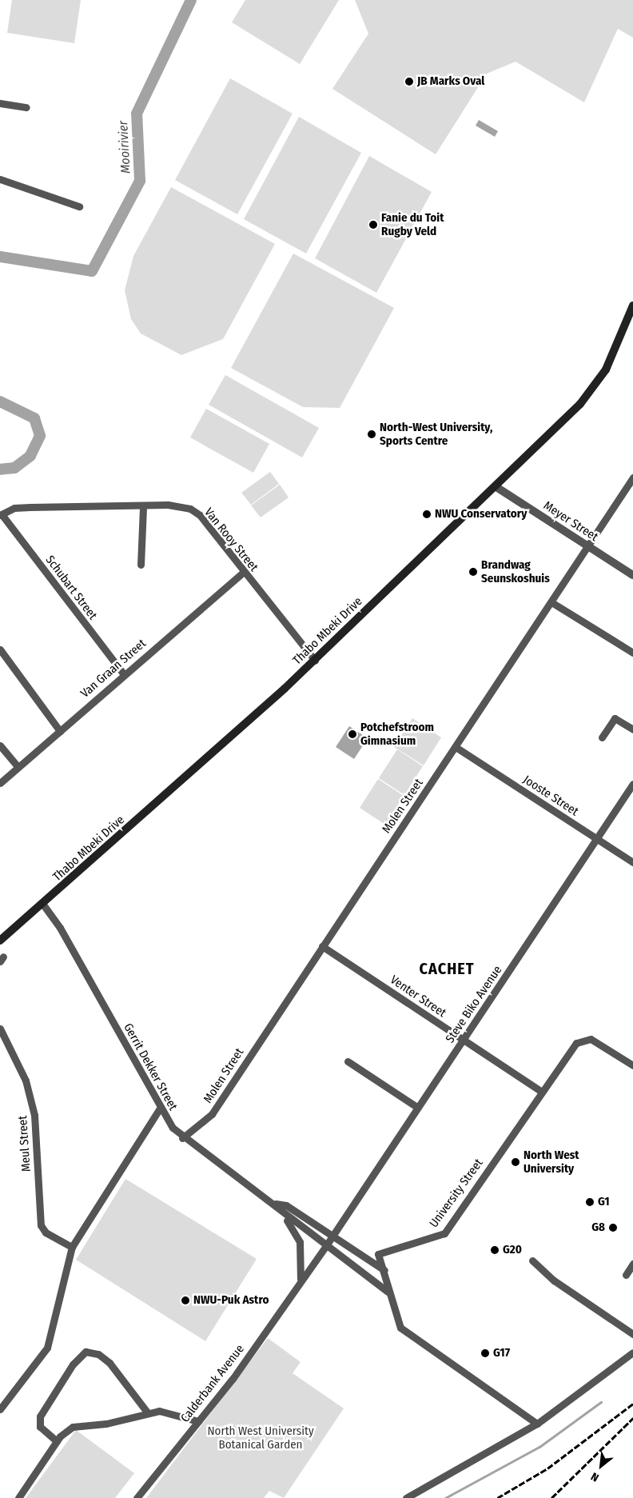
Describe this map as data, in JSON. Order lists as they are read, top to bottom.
{
  "streets": {
    "main road": ["Thabo Mbeki Drive"],
    "street": [
      "Meyer Street",
      "Van Rooy Street",
      "Schubart Street",
      "Van Graan Street",
      "Jooste Street",
      "Molen Street",
      "Venter Street",
      "Steve Biko Avenue",
      "Gerrit Dekker Street",
      "Meul Street",
      "University Street",
      "Calderbank Avenue"
    ]
  },
  "crossings": [
    ["Meyer Street", "Thabo Mbeki Drive"],
    ["Meyer Street", "Molen Street"],
    ["Van Rooy Street", "Schubart Street"],
    ["Van Rooy Street", "Thabo Mbeki Drive"],
    ["Van Rooy Street", "Van Graan Street"],
    ["Schubart Street", "Van Graan Street"],
    ["Thabo Mbeki Drive", "Gerrit Dekker Street"],
    ["Jooste Street", "Molen Street"],
    ["Jooste Street", "Steve Biko Avenue"],
    ["Molen Street", "Venter Street"],
    ["Molen Street", "Gerrit Dekker Street"],
    ["Venter Street", "Steve Biko Avenue"],
    ["Venter Street", "University Street"],
    ["Steve Biko Avenue", "Gerrit Dekker Street"],
    ["Steve Biko Avenue", "Calderbank Avenue"],
    ["Gerrit Dekker Street", "University Street"],
    ["Gerrit Dekker Street", "Calderbank Avenue"]
  ],
  "districts": ["CACHET"],
  "water": ["Mooirivier"],
  "parks": ["North West University Botanical Garden"],
  "places": [
    "JB Marks Oval",
    "Fanie du Toit Rugby Veld",
    "North-West University, Sports Centre",
    "NWU Conservatory",
    "Brandwag Seunskoshuis",
    "Potchefstroom Gimnasium",
    "North West University",
    "G1",
    "G8",
    "G20",
    "NWU-Puk Astro",
    "G17"
  ],
  "north": "bottom left"
}
